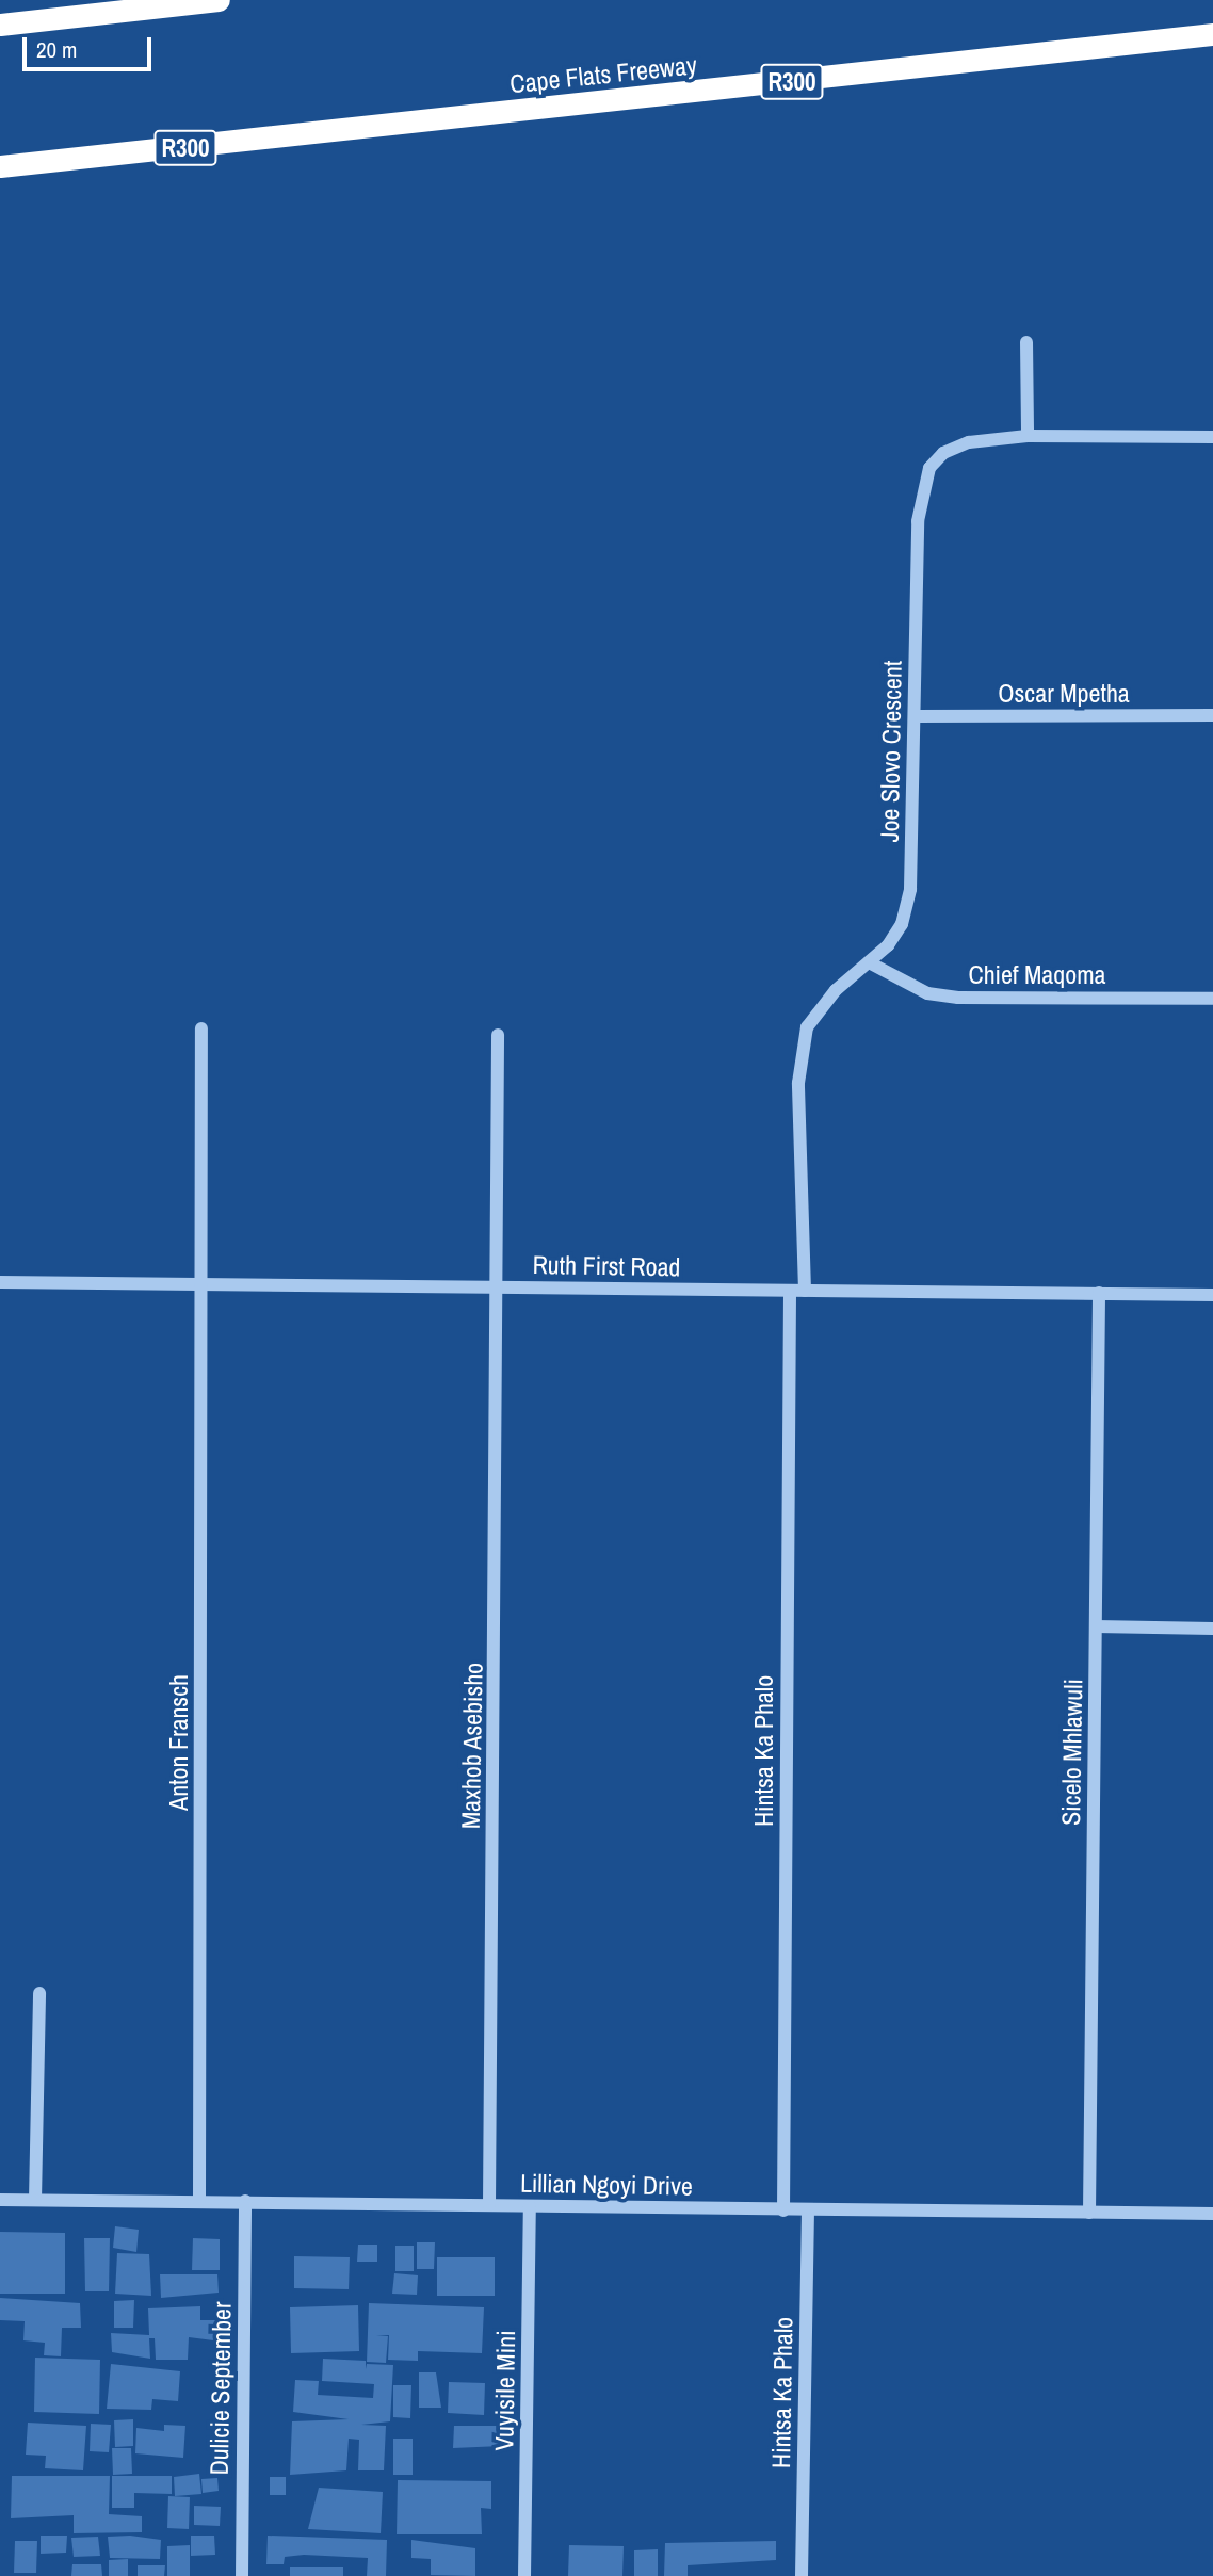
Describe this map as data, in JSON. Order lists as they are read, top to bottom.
{
  "streets": {
    "highway": ["Cape Flats Freeway", "R300"],
    "street": [
      "Oscar Mpetha",
      "Joe Slovo Crescent",
      "Chief Maqoma",
      "Ruth First Road",
      "Anton Fransch",
      "Maxhob Asebisho",
      "Hintsa Ka Phalo",
      "Sicelo Mhlawuli",
      "Lillian Ngoyi Drive",
      "Dulicie September",
      "Vuyisile Mini"
    ]
  },
  "crossings": [
    ["Oscar Mpetha", "Joe Slovo Crescent"],
    ["Joe Slovo Crescent", "Chief Maqoma"],
    ["Joe Slovo Crescent", "Ruth First Road"],
    ["Joe Slovo Crescent", "Hintsa Ka Phalo"],
    ["Ruth First Road", "Anton Fransch"],
    ["Ruth First Road", "Maxhob Asebisho"],
    ["Ruth First Road", "Hintsa Ka Phalo"],
    ["Ruth First Road", "Sicelo Mhlawuli"],
    ["Anton Fransch", "Lillian Ngoyi Drive"],
    ["Maxhob Asebisho", "Lillian Ngoyi Drive"],
    ["Hintsa Ka Phalo", "Lillian Ngoyi Drive"],
    ["Sicelo Mhlawuli", "Lillian Ngoyi Drive"],
    ["Lillian Ngoyi Drive", "Dulicie September"],
    ["Lillian Ngoyi Drive", "Vuyisile Mini"]
  ],
  "scale_bar": "20 m"
}
